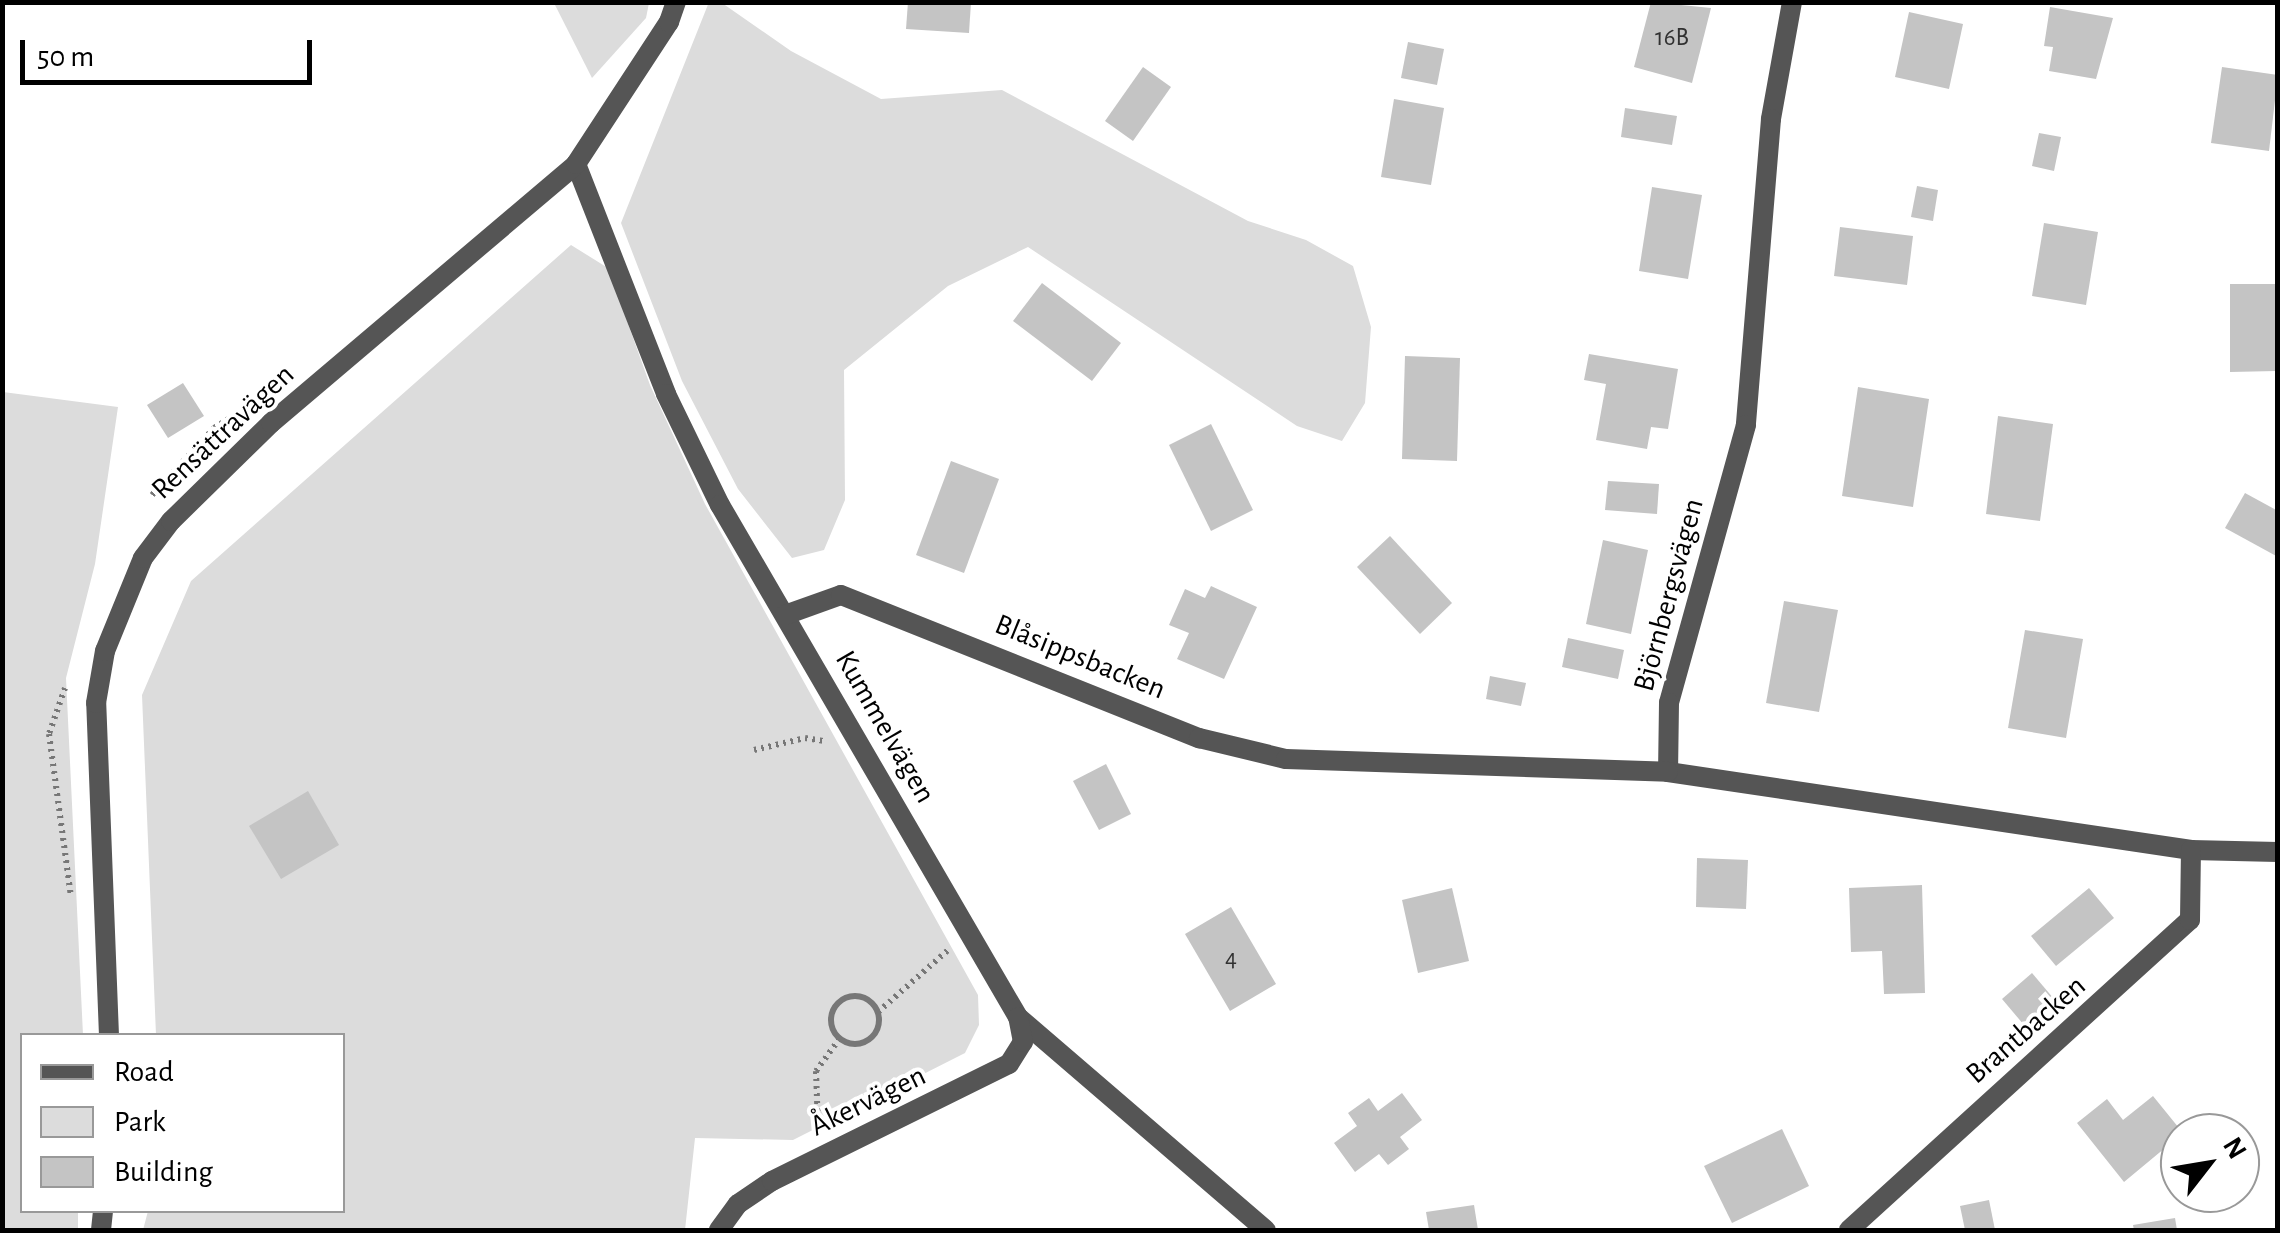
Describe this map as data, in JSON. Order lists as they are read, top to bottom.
{
  "streets": {
    "street": [
      "Rensättravägen",
      "Björnbergsvägen",
      "Blåsippsbacken",
      "Kummelvägen",
      "Brantbacken",
      "Åkervägen"
    ]
  },
  "crossings": [
    ["Rensättravägen", "Kummelvägen"],
    ["Björnbergsvägen", "Blåsippsbacken"],
    ["Blåsippsbacken", "Kummelvägen"],
    ["Kummelvägen", "Åkervägen"]
  ],
  "house_numbers": ["16B", "4"],
  "legend": ["Road", "Park", "Building"],
  "scale_bar": "50 m",
  "north": "top right"
}
